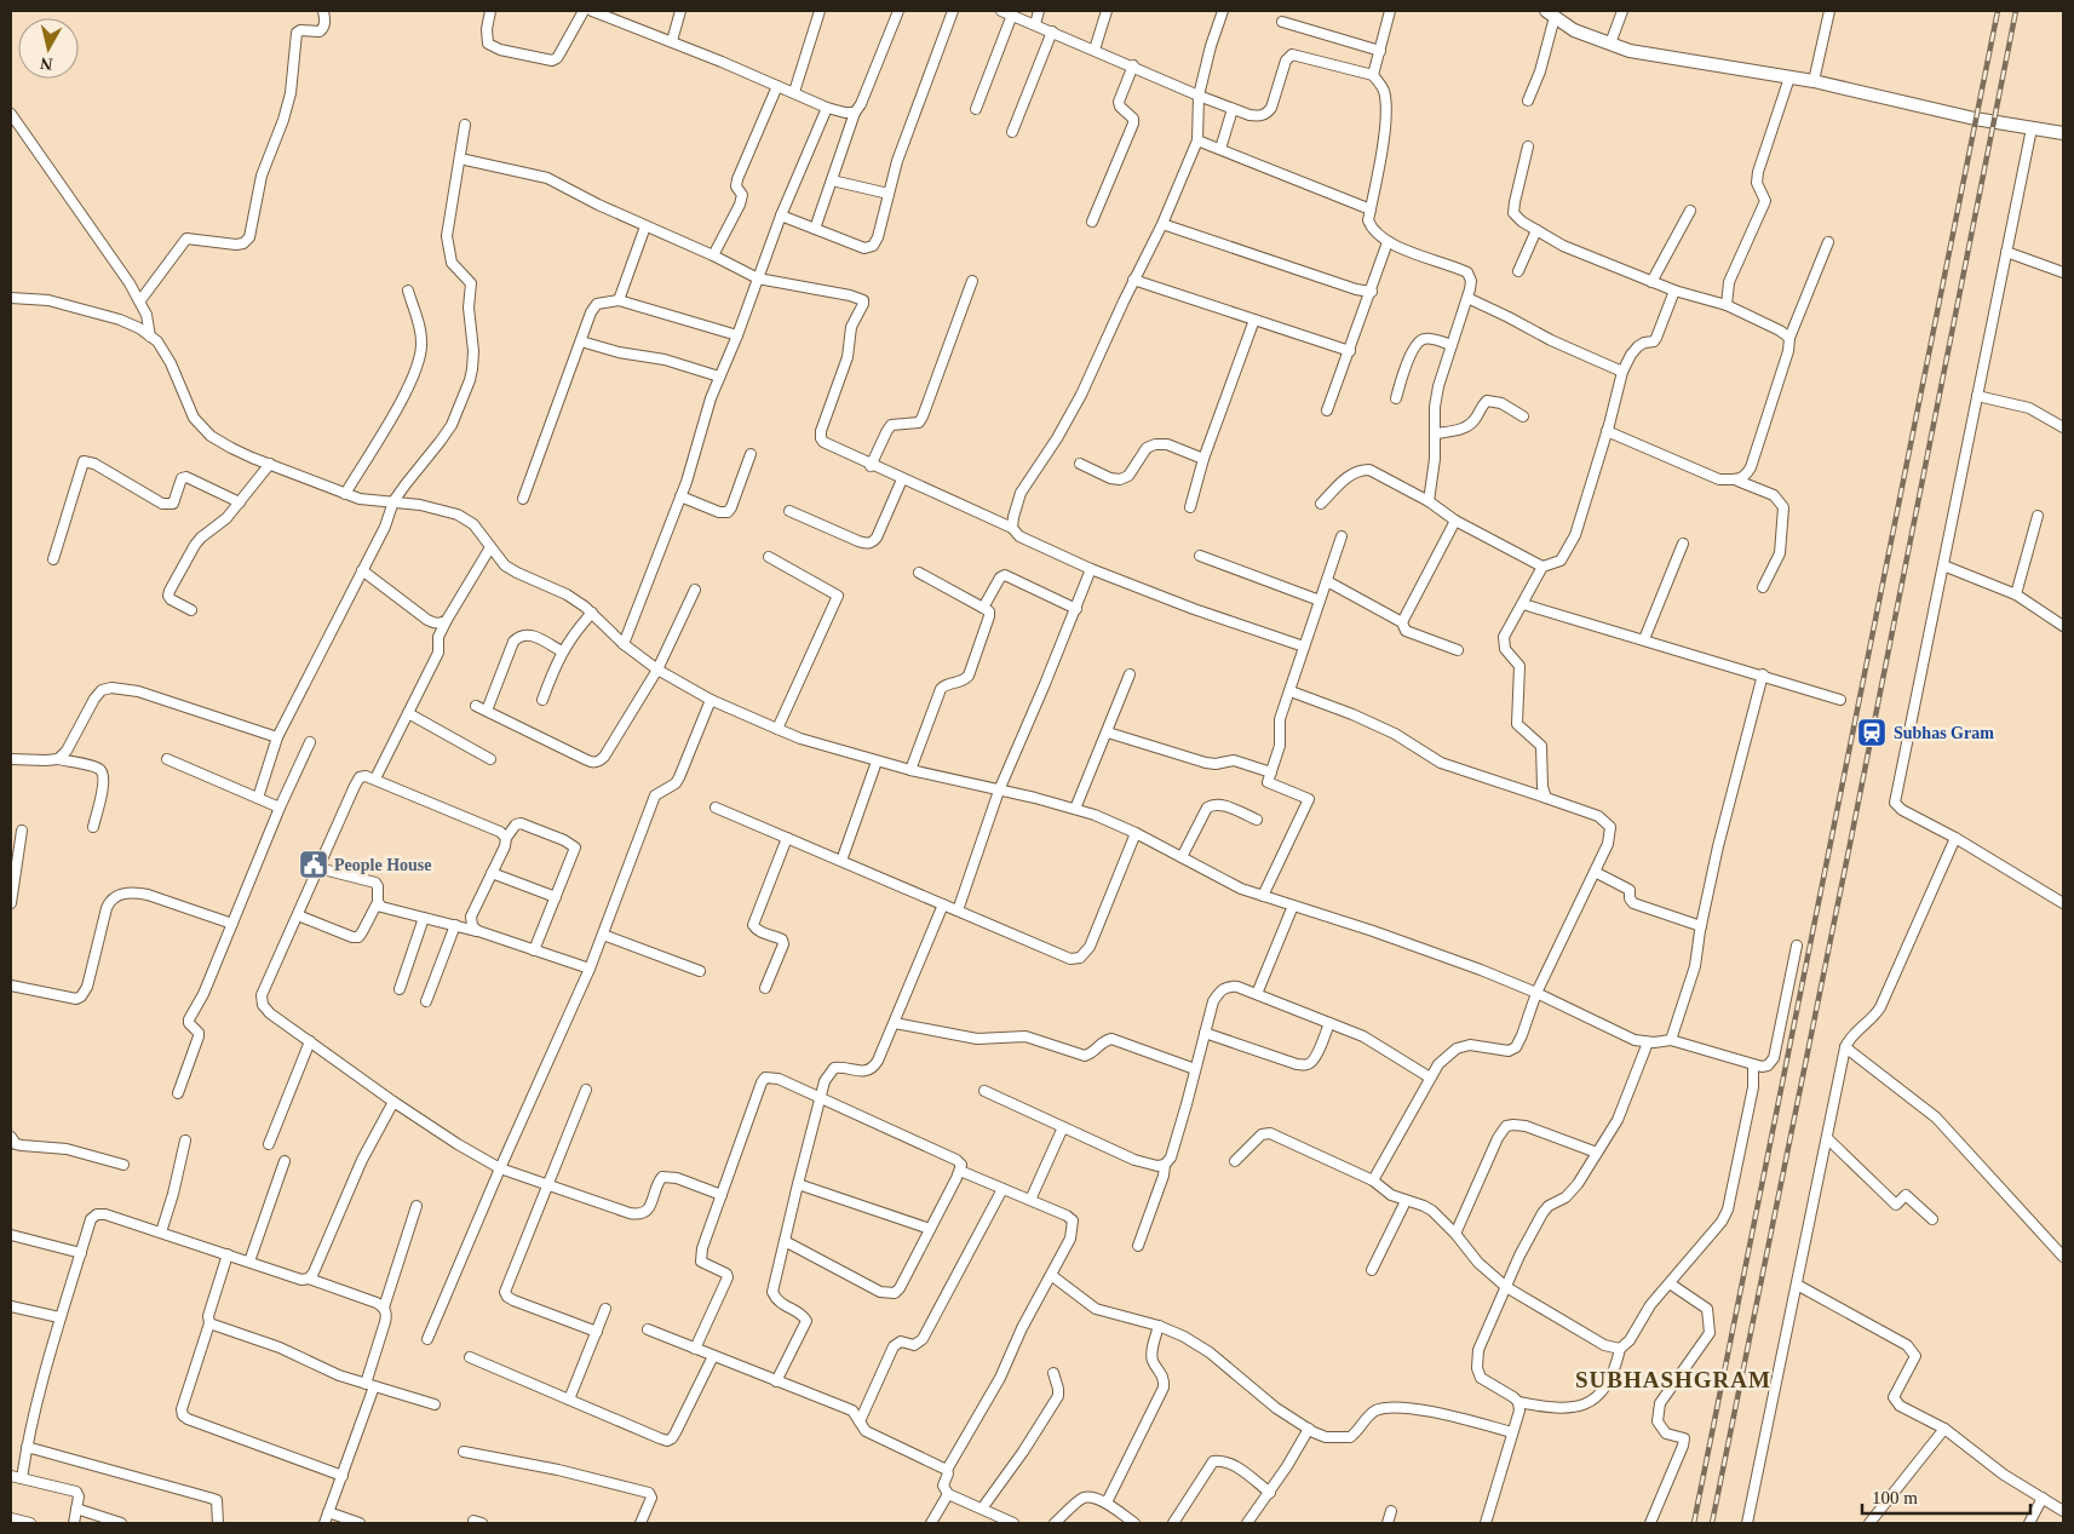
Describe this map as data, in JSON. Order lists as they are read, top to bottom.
{
  "districts": ["SUBHASHGRAM"],
  "places": {
    "station": ["Subhas Gram"],
    "public building": ["People House"]
  },
  "scale_bar": "100 m",
  "north": "bottom"
}
